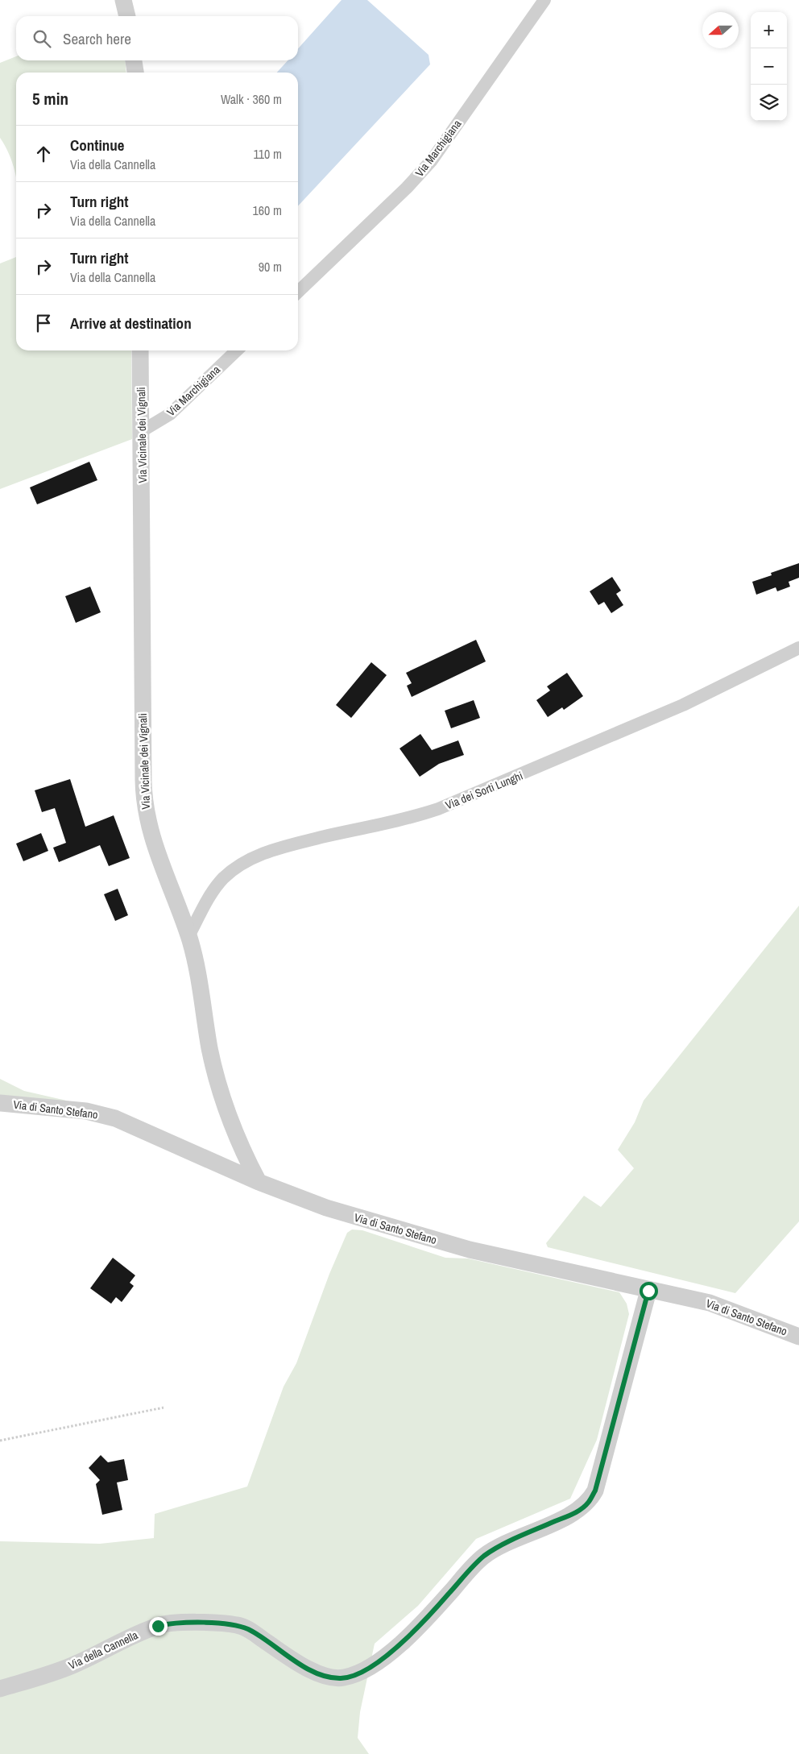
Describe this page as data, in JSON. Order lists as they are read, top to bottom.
{
  "streets": {
    "street": [
      "Via Marchigiana",
      "Via Vicinale dei Vignali",
      "Via dei Sorti Lunghi",
      "Via di Santo Stefano",
      "Via della Cannella"
    ]
  },
  "crossings": [
    ["Via Marchigiana", "Via Vicinale dei Vignali"],
    ["Via Vicinale dei Vignali", "Via dei Sorti Lunghi"],
    ["Via Vicinale dei Vignali", "Via di Santo Stefano"],
    ["Via di Santo Stefano", "Via della Cannella"]
  ],
  "north": "left",
  "page": {
    "map_buttons": ["+", "−"],
    "search": "Search here",
    "heading": ["5 min", "Walk · 360 m"],
    "list": [
      ["Continue", "Via della Cannella", "110 m"],
      ["Turn right", "Via della Cannella", "160 m"],
      ["Turn right", "Via della Cannella", "90 m"],
      "Arrive at destination"
    ]
  }
}
